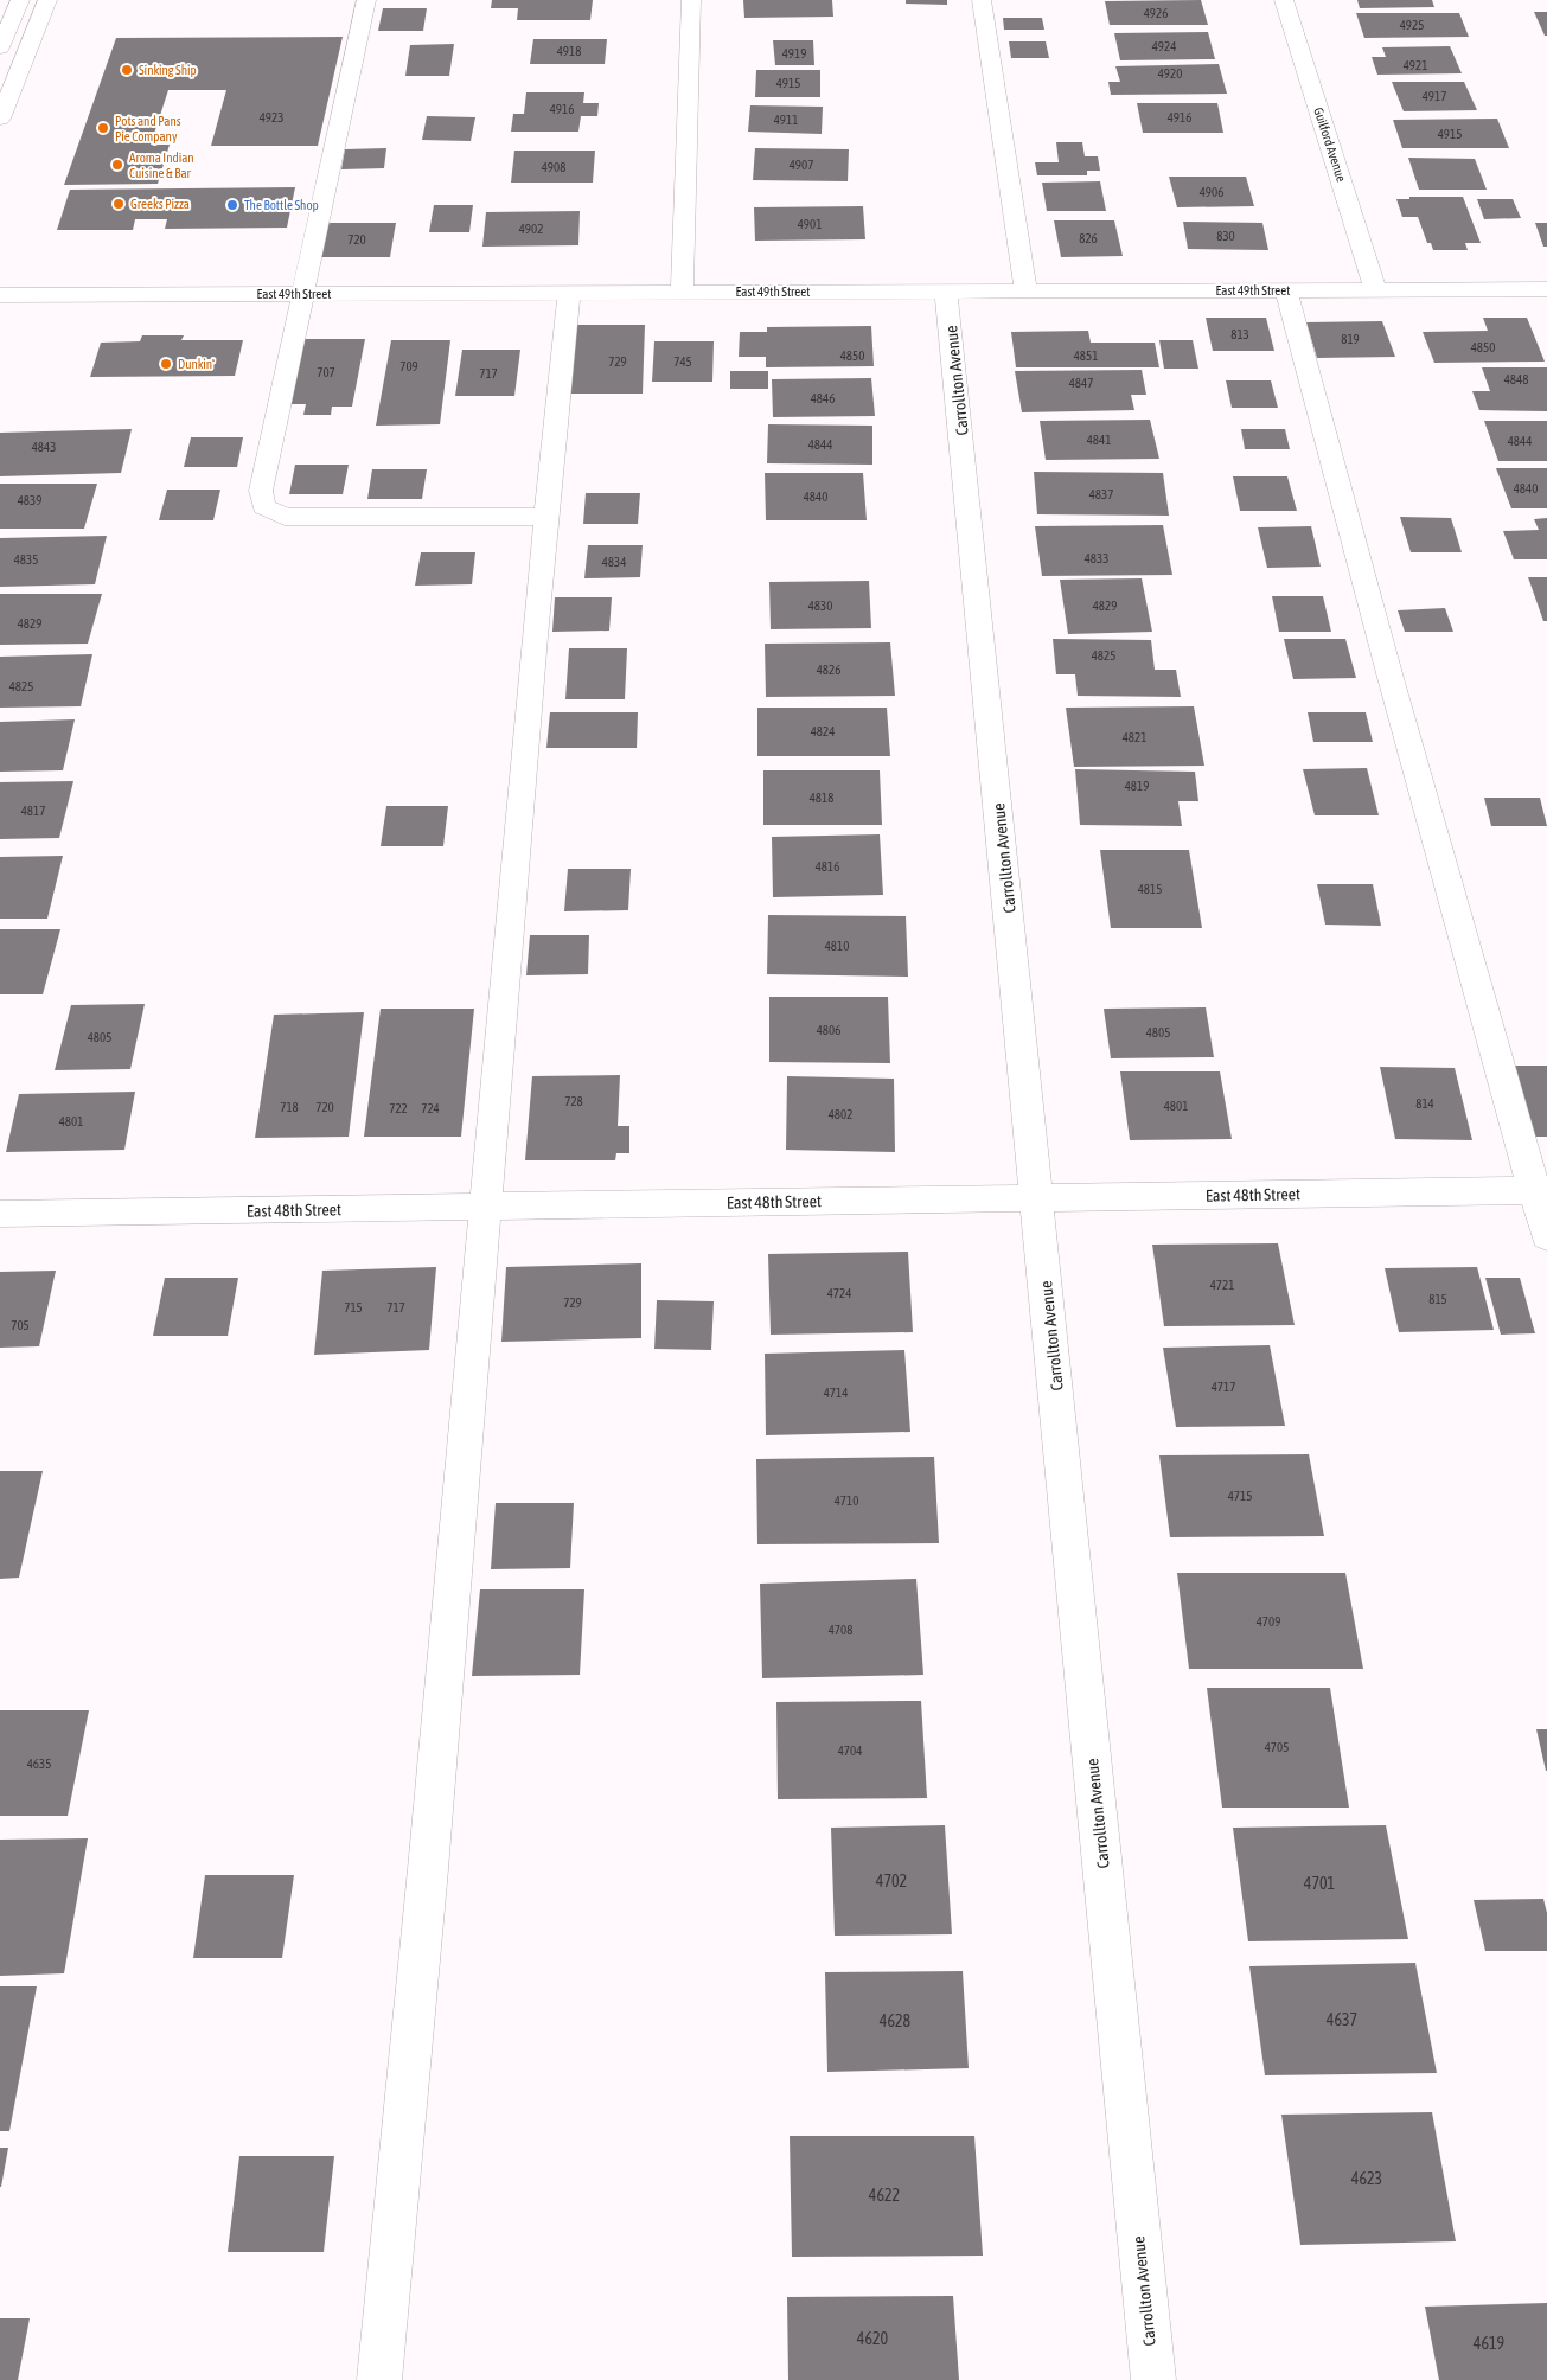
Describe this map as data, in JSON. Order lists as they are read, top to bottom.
{
  "streets": {
    "street": [
      "Guilford Avenue",
      "East 49th Street",
      "Carrollton Avenue",
      "East 48th Street"
    ]
  },
  "crossings": [
    ["Guilford Avenue", "East 49th Street"],
    ["East 49th Street", "Carrollton Avenue"],
    ["Carrollton Avenue", "East 48th Street"]
  ],
  "places": [
    "Sinking Ship",
    "Pots and Pans Pie Company",
    "Aroma Indian Cuisine & Bar",
    "Greeks Pizza",
    "The Bottle Shop",
    "Dunkin'"
  ],
  "house_numbers": [
    "4926",
    "4925",
    "4924",
    "4918",
    "4919",
    "4921",
    "4920",
    "4915",
    "4917",
    "4916",
    "4923",
    "4916",
    "4911",
    "4915",
    "4907",
    "4908",
    "4906",
    "4901",
    "4902",
    "830",
    "826",
    "720",
    "813",
    "819",
    "4850",
    "4850",
    "4851",
    "729",
    "745",
    "709",
    "707",
    "717",
    "4848",
    "4847",
    "4846",
    "4841",
    "4844",
    "4844",
    "4843",
    "4840",
    "4837",
    "4840",
    "4839",
    "4833",
    "4835",
    "4834",
    "4830",
    "4829",
    "4829",
    "4825",
    "4826",
    "4825",
    "4824",
    "4821",
    "4819",
    "4818",
    "4817",
    "4816",
    "4815",
    "4810",
    "4806",
    "4805",
    "4805",
    "728",
    "814",
    "4801",
    "718",
    "720",
    "722",
    "724",
    "4802",
    "4801",
    "4721",
    "4724",
    "815",
    "729",
    "715",
    "717",
    "705",
    "4717",
    "4714",
    "4715",
    "4710",
    "4709",
    "4708",
    "4705",
    "4704",
    "4635",
    "4702",
    "4701",
    "4637",
    "4628",
    "4623",
    "4622",
    "4620",
    "4619"
  ]
}
